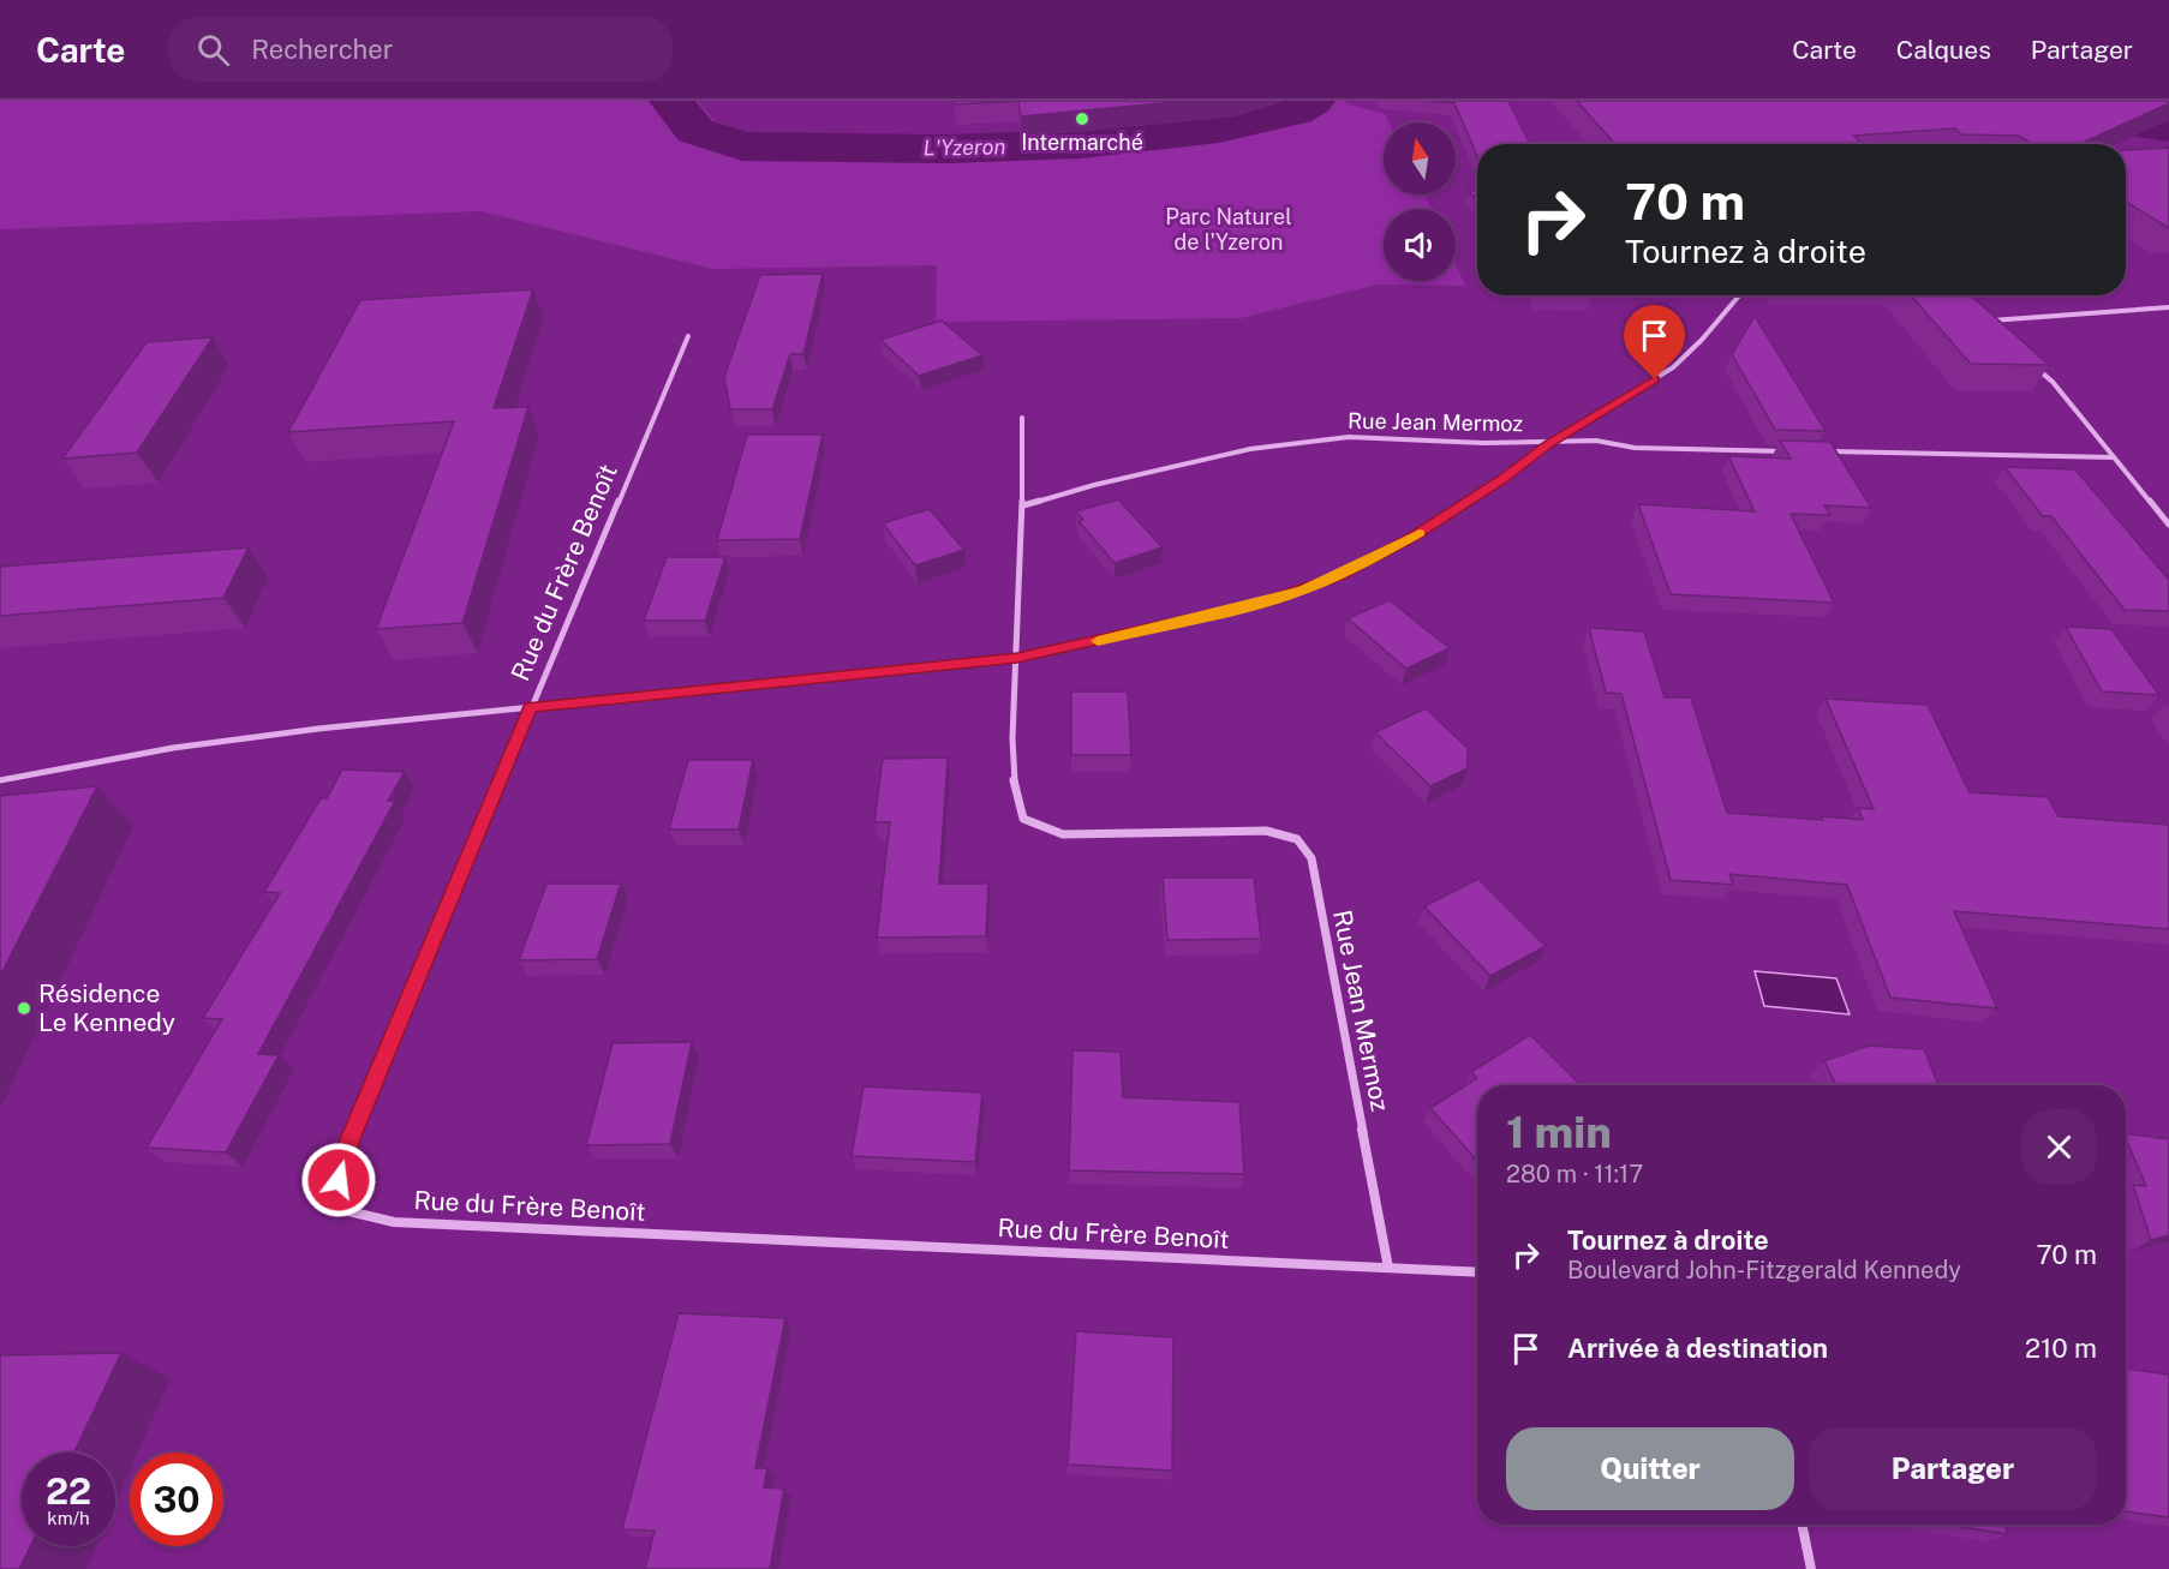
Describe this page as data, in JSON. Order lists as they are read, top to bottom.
{
  "streets": {
    "street": ["Rue Jean Mermoz", "Rue du Frère Benoît"]
  },
  "crossings": [
    ["Rue Jean Mermoz", "Rue du Frère Benoît"]
  ],
  "water": ["L'Yzeron"],
  "parks": ["Parc Naturel de l'Yzeron"],
  "places": ["Intermarché", "Résidence Le Kennedy"],
  "north": "top",
  "page": {
    "header": "Carte",
    "search": "Rechercher",
    "nav": ["Carte", "Calques", "Partager"],
    "turn": ["70 m", "Tournez à droite"],
    "heading": ["1 min", "280 m · 11:17"],
    "list": [
      {
        "name": "Tournez à droite",
        "note": "Boulevard John-Fitzgerald Kennedy",
        "value": "70 m"
      },
      {
        "name": "Arrivée à destination",
        "value": "210 m"
      }
    ],
    "buttons": ["Quitter", "Partager"],
    "speed": "22 km/h",
    "limit": "30"
  }
}
